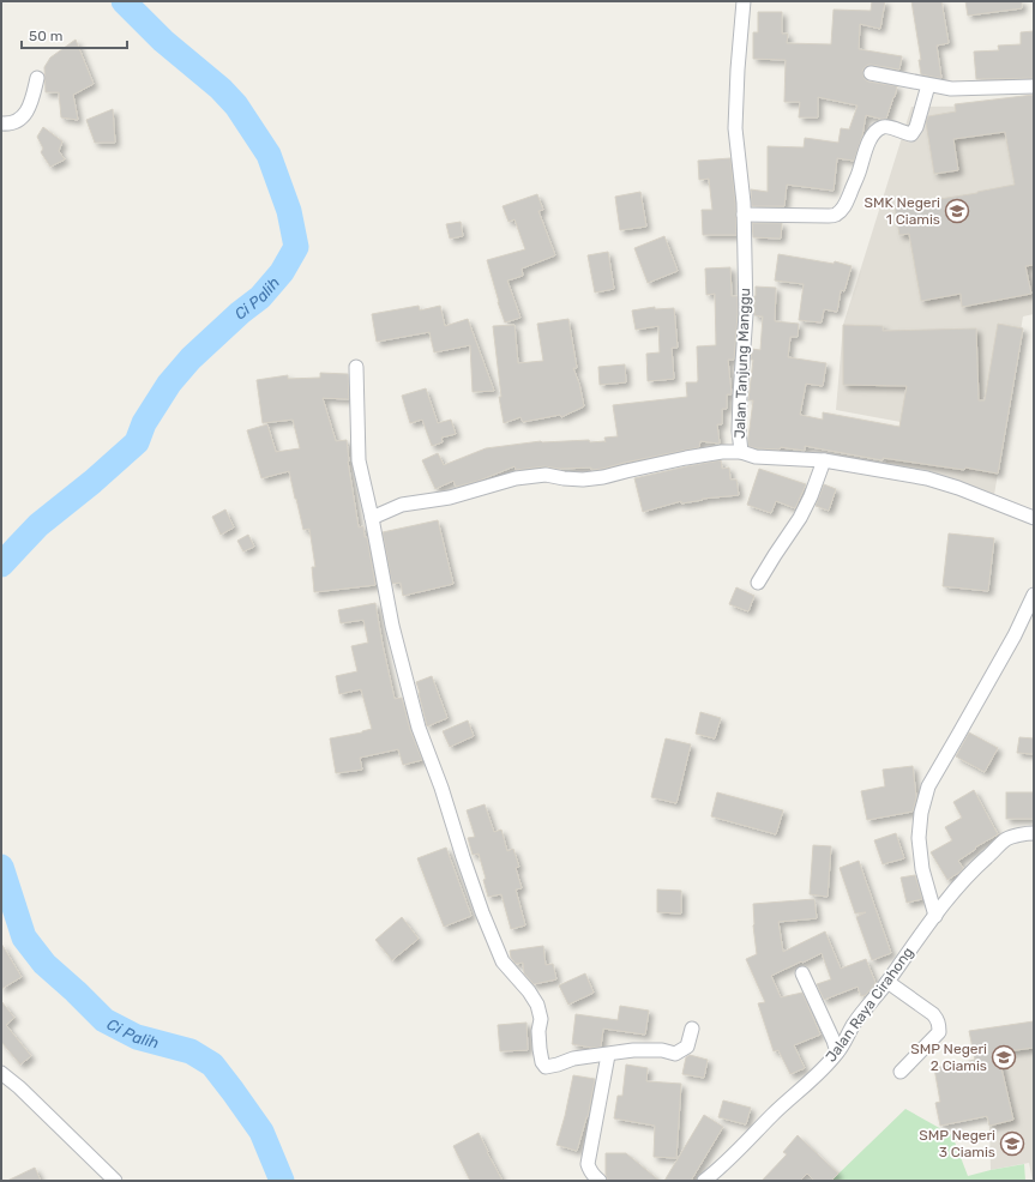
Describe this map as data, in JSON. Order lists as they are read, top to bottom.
{
  "streets": {
    "street": ["Jalan Tanjung Manggu", "Jalan Raya Cirahong"]
  },
  "water": ["Ci Palih"],
  "places": {
    "school or university": ["SMK Negeri 1 Ciamis", "SMP Negeri 2 Ciamis", "SMP Negeri 3 Ciamis"]
  },
  "scale_bar": "50 m"
}
